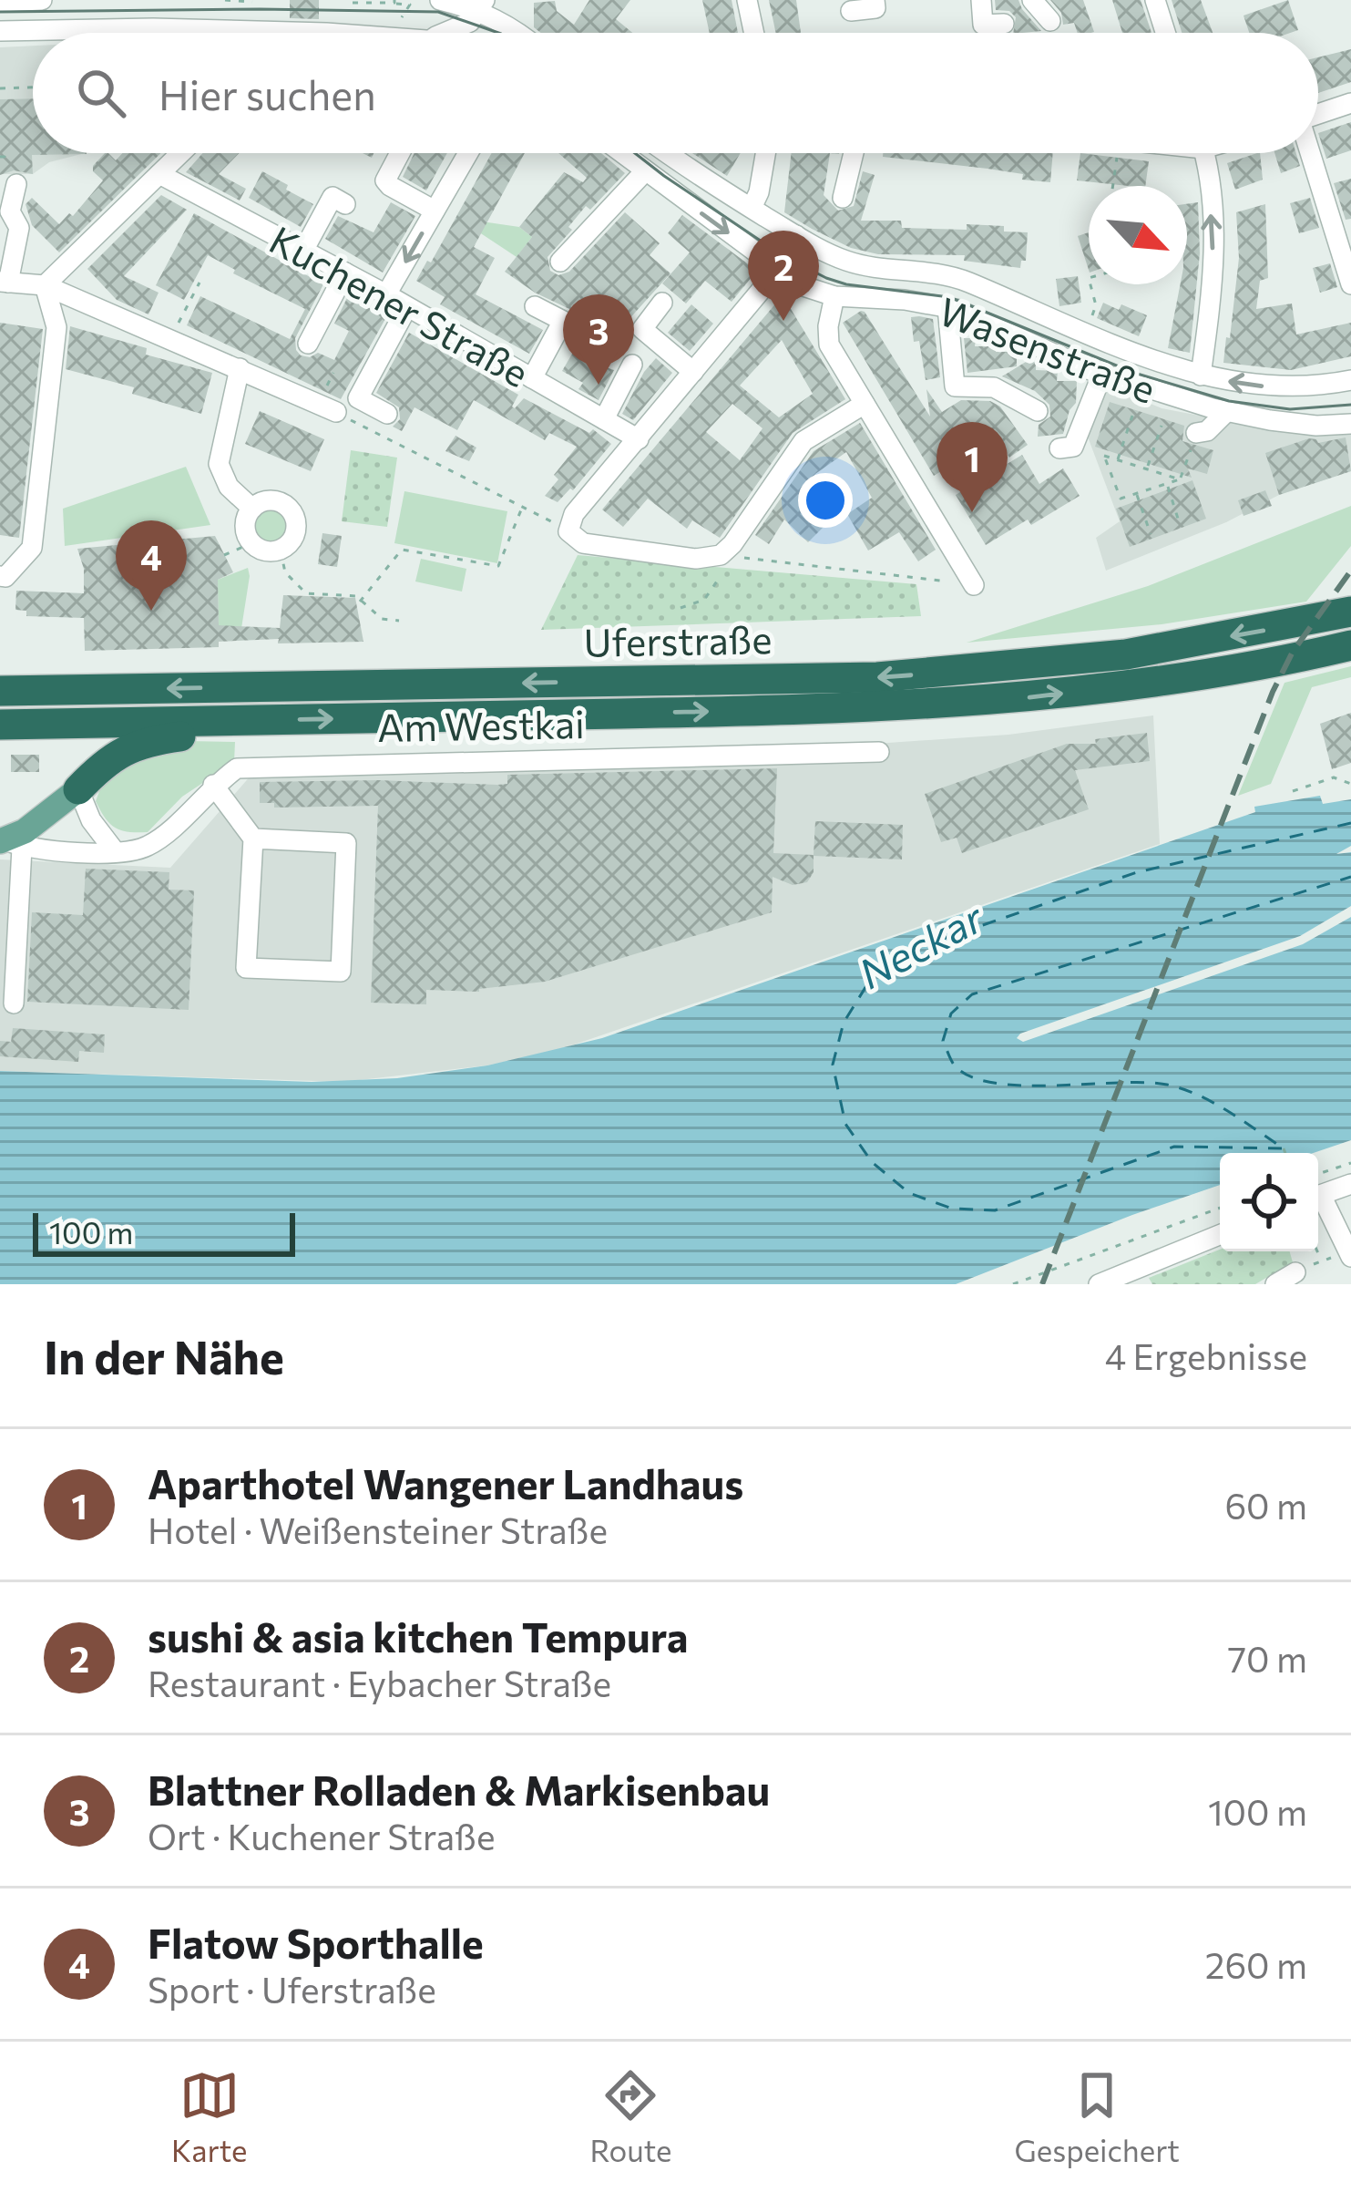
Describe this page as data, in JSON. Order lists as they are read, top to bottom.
{
  "streets": {
    "highway": ["Uferstraße"],
    "street": ["Kuchener Straße", "Wasenstraße", "Am Westkai"]
  },
  "water": ["Neckar"],
  "scale_bar": "100 m",
  "north": "bottom right",
  "page": {
    "search": "Hier suchen",
    "pins": [
      "2",
      "3",
      "1",
      "4"
    ],
    "scale": "100 m",
    "heading": ["In der Nähe", "4 Ergebnisse"],
    "list": [
      {
        "mark": "1",
        "name": "Aparthotel Wangener Landhaus",
        "note": "Hotel · Weißensteiner Straße",
        "value": "60 m"
      },
      {
        "mark": "2",
        "name": "sushi & asia kitchen Tempura",
        "note": "Restaurant · Eybacher Straße",
        "value": "70 m"
      },
      {
        "mark": "3",
        "name": "Blattner Rolladen & Markisenbau",
        "note": "Ort · Kuchener Straße",
        "value": "100 m"
      },
      {
        "mark": "4",
        "name": "Flatow Sporthalle",
        "note": "Sport · Uferstraße",
        "value": "260 m"
      }
    ],
    "nav": ["Karte", "Route", "Gespeichert"]
  }
}
